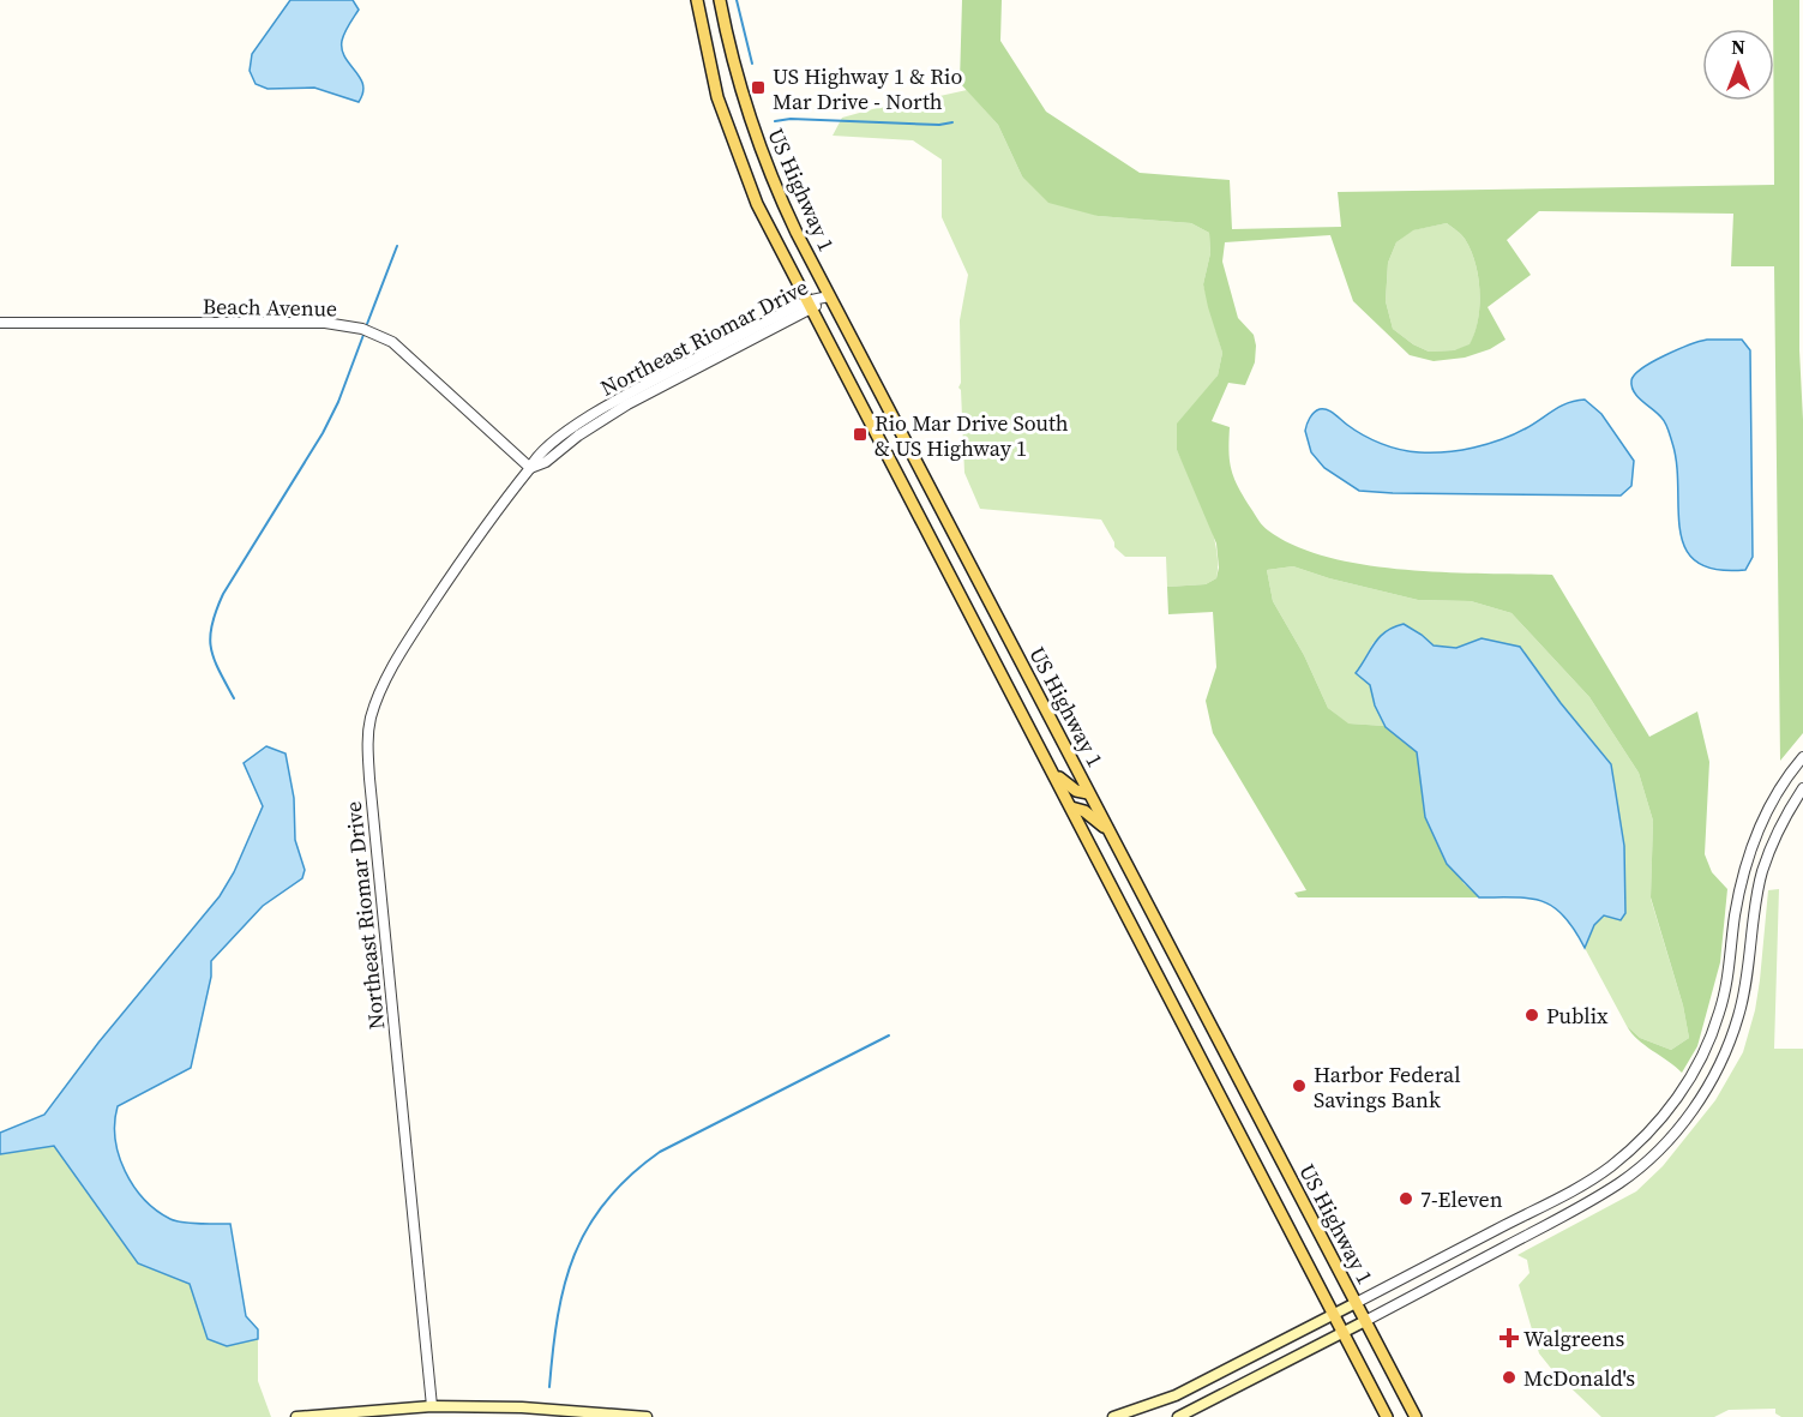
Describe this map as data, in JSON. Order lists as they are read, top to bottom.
{
  "streets": {
    "main road": ["US Highway 1"],
    "street": ["Beach Avenue", "Northeast Riomar Drive"]
  },
  "crossings": [
    ["US Highway 1", "Northeast Riomar Drive"],
    ["Beach Avenue", "Northeast Riomar Drive"]
  ],
  "places": {
    "transit": ["US Highway 1 & Rio Mar Drive - North", "Rio Mar Drive South & US Highway 1"],
    "other": [
      "Publix",
      "Harbor Federal Savings Bank",
      "7-Eleven",
      "McDonald's"
    ],
    "health": ["Walgreens"]
  },
  "north": "top"
}
